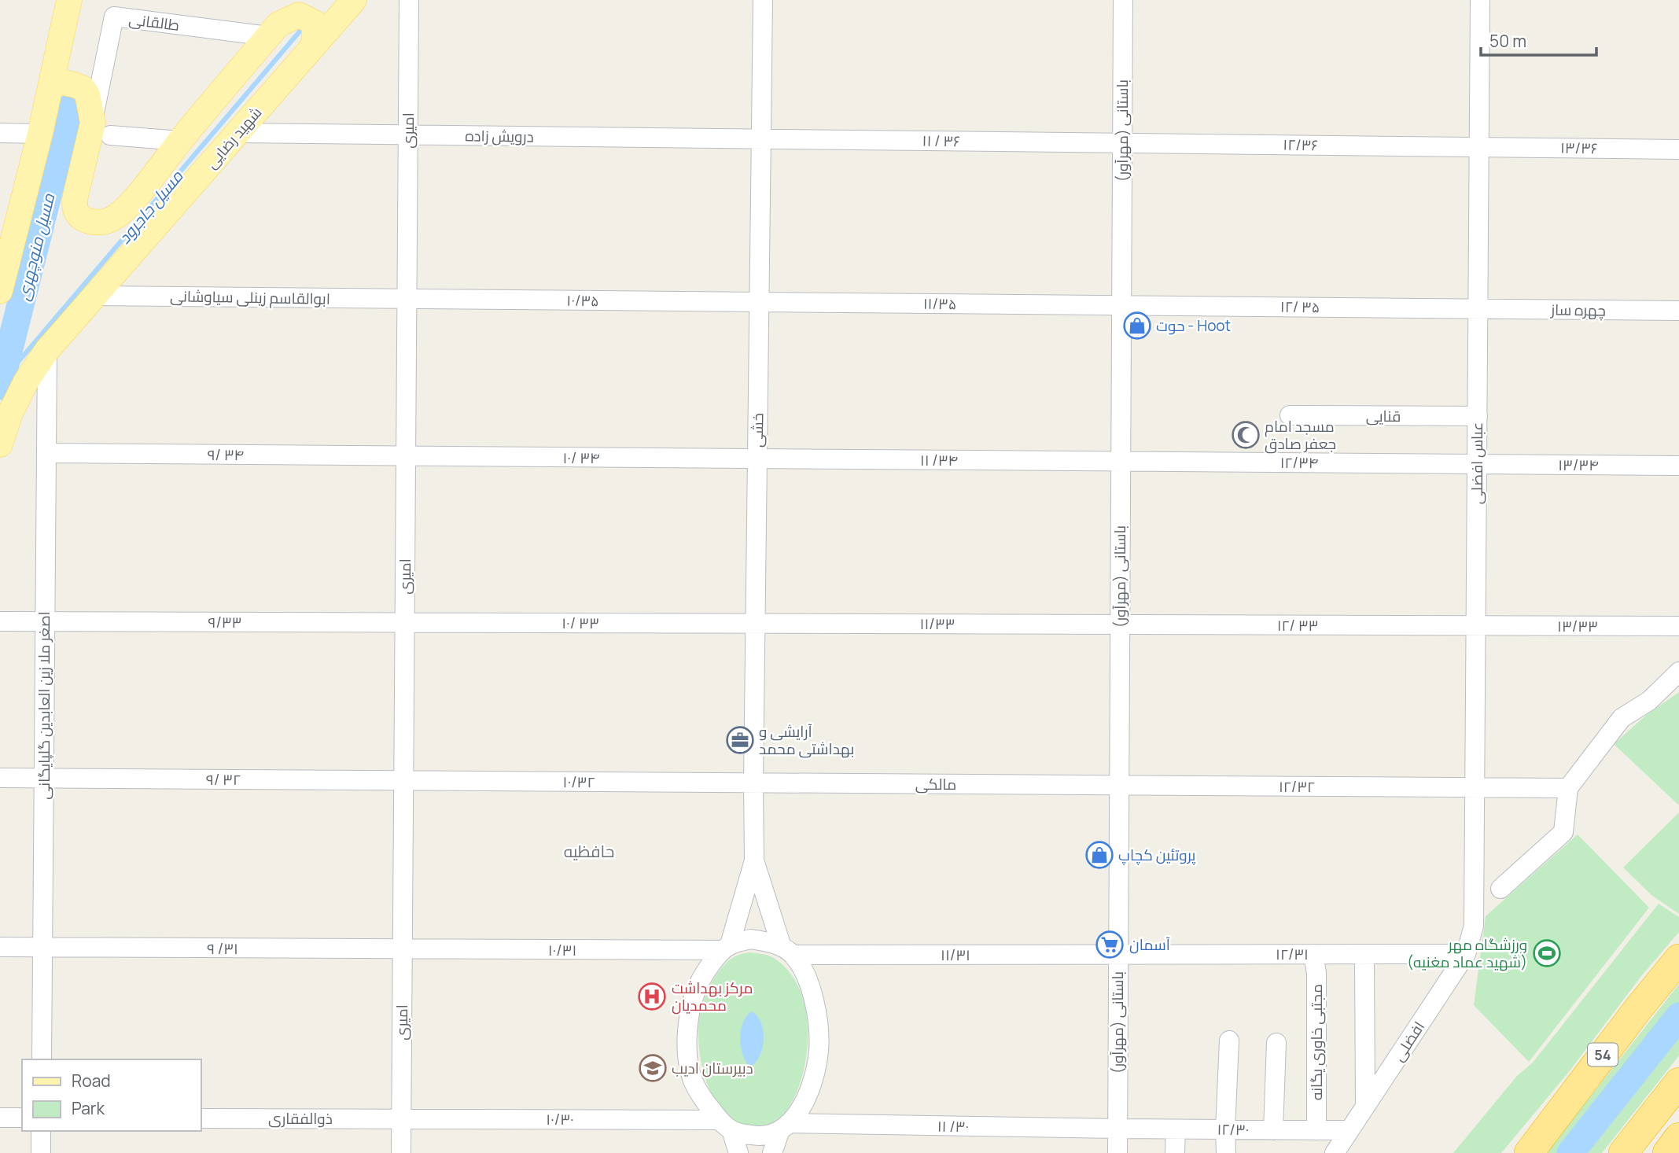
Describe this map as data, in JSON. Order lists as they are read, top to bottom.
{
  "streets": {
    "highway": ["54"],
    "main road": ["شهید رضایی"],
    "street": [
      "طالقانی",
      "امیری",
      "باستانی (مهرآور)",
      "درویش زاده",
      "۱۱ / ۳۶",
      "۱۲/۳۶",
      "۱۳/۳۶",
      "ابوالقاسم زینلی سیاوشانی",
      "۱۰/۳۵",
      "۱۱/۳۵",
      "۱۲/ ۳۵",
      "چهره ساز",
      "قنایی",
      "خشی",
      "۹/ ۳۴",
      "۱۰/ ۳۴",
      "۱۱ /۳۴",
      "۱۲/۳۴",
      "عباس افضلی",
      "۱۳/۳۴",
      "۹/۳۳",
      "۱۰/ ۳۳",
      "۱۱/۳۳",
      "۱۲/ ۳۳",
      "۱۳/۳۳",
      "اصغر ملا زین العابدین گلپایگانی",
      "۹/ ۳۲",
      "۱۰/۳۲",
      "مالکی",
      "۱۲/۳۲",
      "۹ /۳۱",
      "۱۰/۳۱",
      "۱۲/۳۱",
      "۱۱/۳۱",
      "افضلی",
      "مجتبی خاوری یگانه",
      "ذوالفقاری",
      "۱۰/۳۰",
      "۱۱ /۳۰",
      "۱۲/۳۰"
    ]
  },
  "crossings": [
    ["امیری", "درویش زاده"],
    ["امیری", "ابوالقاسم زینلی سیاوشانی"],
    ["امیری", "۱۰/۳۵"],
    ["امیری", "۹/ ۳۴"],
    ["امیری", "۱۰/ ۳۴"],
    ["امیری", "۹/۳۳"],
    ["امیری", "۱۰/ ۳۳"],
    ["امیری", "۹/ ۳۲"],
    ["امیری", "۱۰/۳۲"],
    ["امیری", "۹ /۳۱"],
    ["امیری", "۱۰/۳۱"],
    ["امیری", "ذوالفقاری"],
    ["امیری", "۱۰/۳۰"],
    ["باستانی (مهرآور)", "۱۱ / ۳۶"],
    ["باستانی (مهرآور)", "۱۲/۳۶"],
    ["باستانی (مهرآور)", "۱۱/۳۵"],
    ["باستانی (مهرآور)", "۱۲/ ۳۵"],
    ["باستانی (مهرآور)", "۱۱ /۳۴"],
    ["باستانی (مهرآور)", "۱۲/۳۴"],
    ["باستانی (مهرآور)", "۱۱/۳۳"],
    ["باستانی (مهرآور)", "۱۲/ ۳۳"],
    ["باستانی (مهرآور)", "مالکی"],
    ["باستانی (مهرآور)", "۱۲/۳۲"],
    ["باستانی (مهرآور)", "۱۲/۳۱"],
    ["باستانی (مهرآور)", "۱۱/۳۱"],
    ["باستانی (مهرآور)", "۱۱ /۳۰"],
    ["باستانی (مهرآور)", "۱۲/۳۰"],
    ["درویش زاده", "شهید رضایی"],
    ["درویش زاده", "۱۱ / ۳۶"],
    ["درویش زاده", "خشی"],
    ["شهید رضایی", "ابوالقاسم زینلی سیاوشانی"],
    ["شهید رضایی", "اصغر ملا زین العابدین گلپایگانی"],
    ["۱۱ / ۳۶", "۱۲/۳۶"],
    ["۱۱ / ۳۶", "خشی"],
    ["۱۲/۳۶", "۱۳/۳۶"],
    ["۱۲/۳۶", "عباس افضلی"],
    ["۱۳/۳۶", "عباس افضلی"],
    ["ابوالقاسم زینلی سیاوشانی", "۱۰/۳۵"],
    ["۱۰/۳۵", "۱۱/۳۵"],
    ["۱۰/۳۵", "خشی"],
    ["۱۱/۳۵", "۱۲/ ۳۵"],
    ["۱۱/۳۵", "خشی"],
    ["۱۲/ ۳۵", "چهره ساز"],
    ["۱۲/ ۳۵", "عباس افضلی"],
    ["چهره ساز", "عباس افضلی"],
    ["قنایی", "عباس افضلی"],
    ["خشی", "۱۰/ ۳۴"],
    ["خشی", "۱۱ /۳۴"],
    ["خشی", "۱۰/ ۳۳"],
    ["خشی", "۱۱/۳۳"],
    ["خشی", "۱۰/۳۲"],
    ["خشی", "مالکی"],
    ["خشی", "۱۰/۳۱"],
    ["خشی", "۱۱/۳۱"],
    ["خشی", "۱۰/۳۰"],
    ["خشی", "۱۱ /۳۰"],
    ["۹/ ۳۴", "۱۰/ ۳۴"],
    ["۹/ ۳۴", "اصغر ملا زین العابدین گلپایگانی"],
    ["۱۰/ ۳۴", "۱۱ /۳۴"],
    ["۱۱ /۳۴", "۱۲/۳۴"],
    ["۱۲/۳۴", "عباس افضلی"],
    ["۱۲/۳۴", "۱۳/۳۴"],
    ["عباس افضلی", "۱۳/۳۴"],
    ["عباس افضلی", "۱۲/ ۳۳"],
    ["عباس افضلی", "۱۳/۳۳"],
    ["عباس افضلی", "۱۲/۳۲"],
    ["عباس افضلی", "افضلی"],
    ["۹/۳۳", "۱۰/ ۳۳"],
    ["۹/۳۳", "اصغر ملا زین العابدین گلپایگانی"],
    ["۱۰/ ۳۳", "۱۱/۳۳"],
    ["۱۱/۳۳", "۱۲/ ۳۳"],
    ["۱۲/ ۳۳", "۱۳/۳۳"],
    ["اصغر ملا زین العابدین گلپایگانی", "۹/ ۳۲"],
    ["اصغر ملا زین العابدین گلپایگانی", "۹ /۳۱"],
    ["۹/ ۳۲", "۱۰/۳۲"],
    ["۱۰/۳۲", "مالکی"],
    ["مالکی", "۱۲/۳۲"],
    ["۹ /۳۱", "۱۰/۳۱"],
    ["۱۰/۳۱", "۱۱/۳۱"],
    ["۱۰/۳۱", "۱۰/۳۰"],
    ["۱۰/۳۱", "۱۱ /۳۰"],
    ["۱۲/۳۱", "۱۱/۳۱"],
    ["۱۲/۳۱", "افضلی"],
    ["۱۲/۳۱", "مجتبی خاوری یگانه"],
    ["۱۱/۳۱", "۱۰/۳۰"],
    ["۱۱/۳۱", "۱۱ /۳۰"],
    ["افضلی", "۱۲/۳۰"],
    ["مجتبی خاوری یگانه", "۱۲/۳۰"],
    ["ذوالفقاری", "۱۰/۳۰"],
    ["۱۰/۳۰", "۱۱ /۳۰"],
    ["۱۱ /۳۰", "۱۲/۳۰"]
  ],
  "districts": ["حافظیه"],
  "water": ["مسیل جاجرود", "مسیل منوچهری"],
  "places": {
    "shop": ["حوت - Hoot", "پروتئین کچاپ"],
    "mosque": ["مسجد امام جعفر صادق"],
    "office": ["آرایشی و بهداشتی محمد"],
    "supermarket": ["آسمان"],
    "sports": ["ورزشگاه مهر (شهید عماد مغنیه)"],
    "hospital": ["مرکز بهداشت محمدیان"],
    "school or university": ["دبیرستان ادیب"]
  },
  "legend": ["Road", "Park"],
  "scale_bar": "50 m"
}
